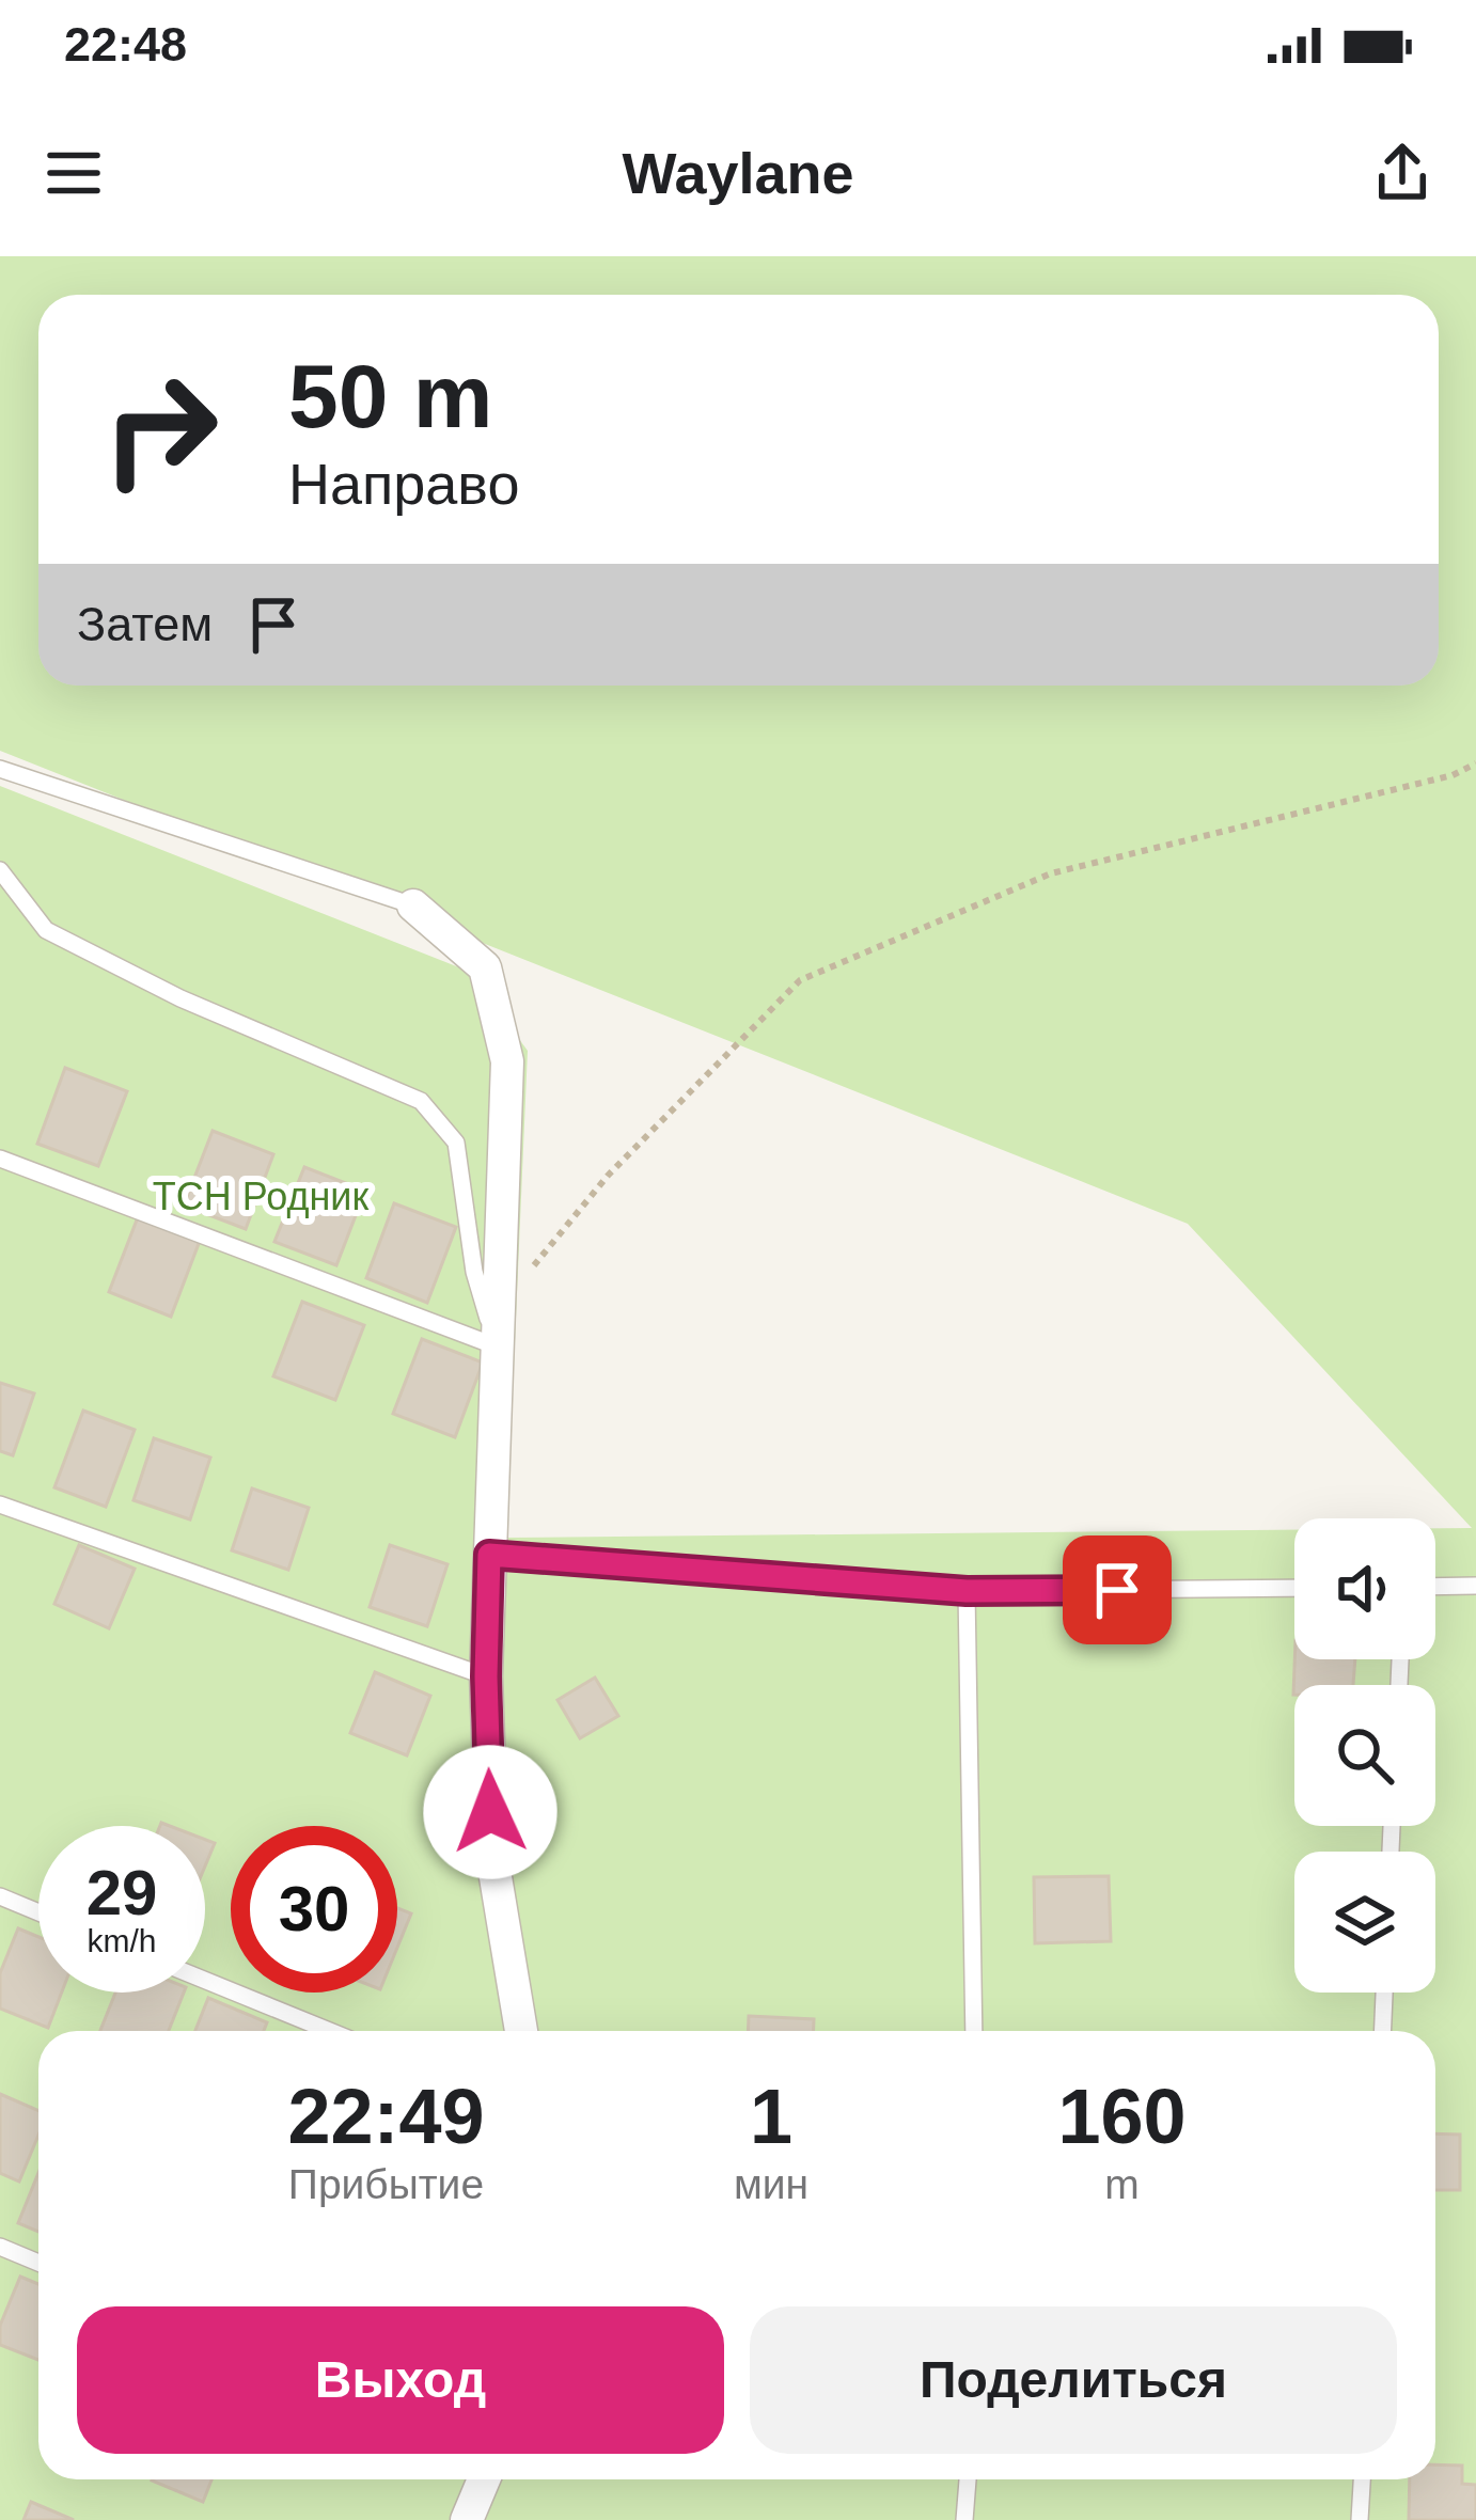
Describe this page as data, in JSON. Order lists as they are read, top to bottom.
{
  "parks": ["ТСН Родник"],
  "page": {
    "status": "22:48",
    "header": "Waylane",
    "turn": ["50 m", "Направо"],
    "then": "Затем",
    "speed": "29 km/h",
    "limit": "30",
    "eta": [
      "22:49",
      "Прибытие",
      "1",
      "мин",
      "160",
      "m"
    ],
    "buttons": ["Выход", "Поделиться"]
  }
}
